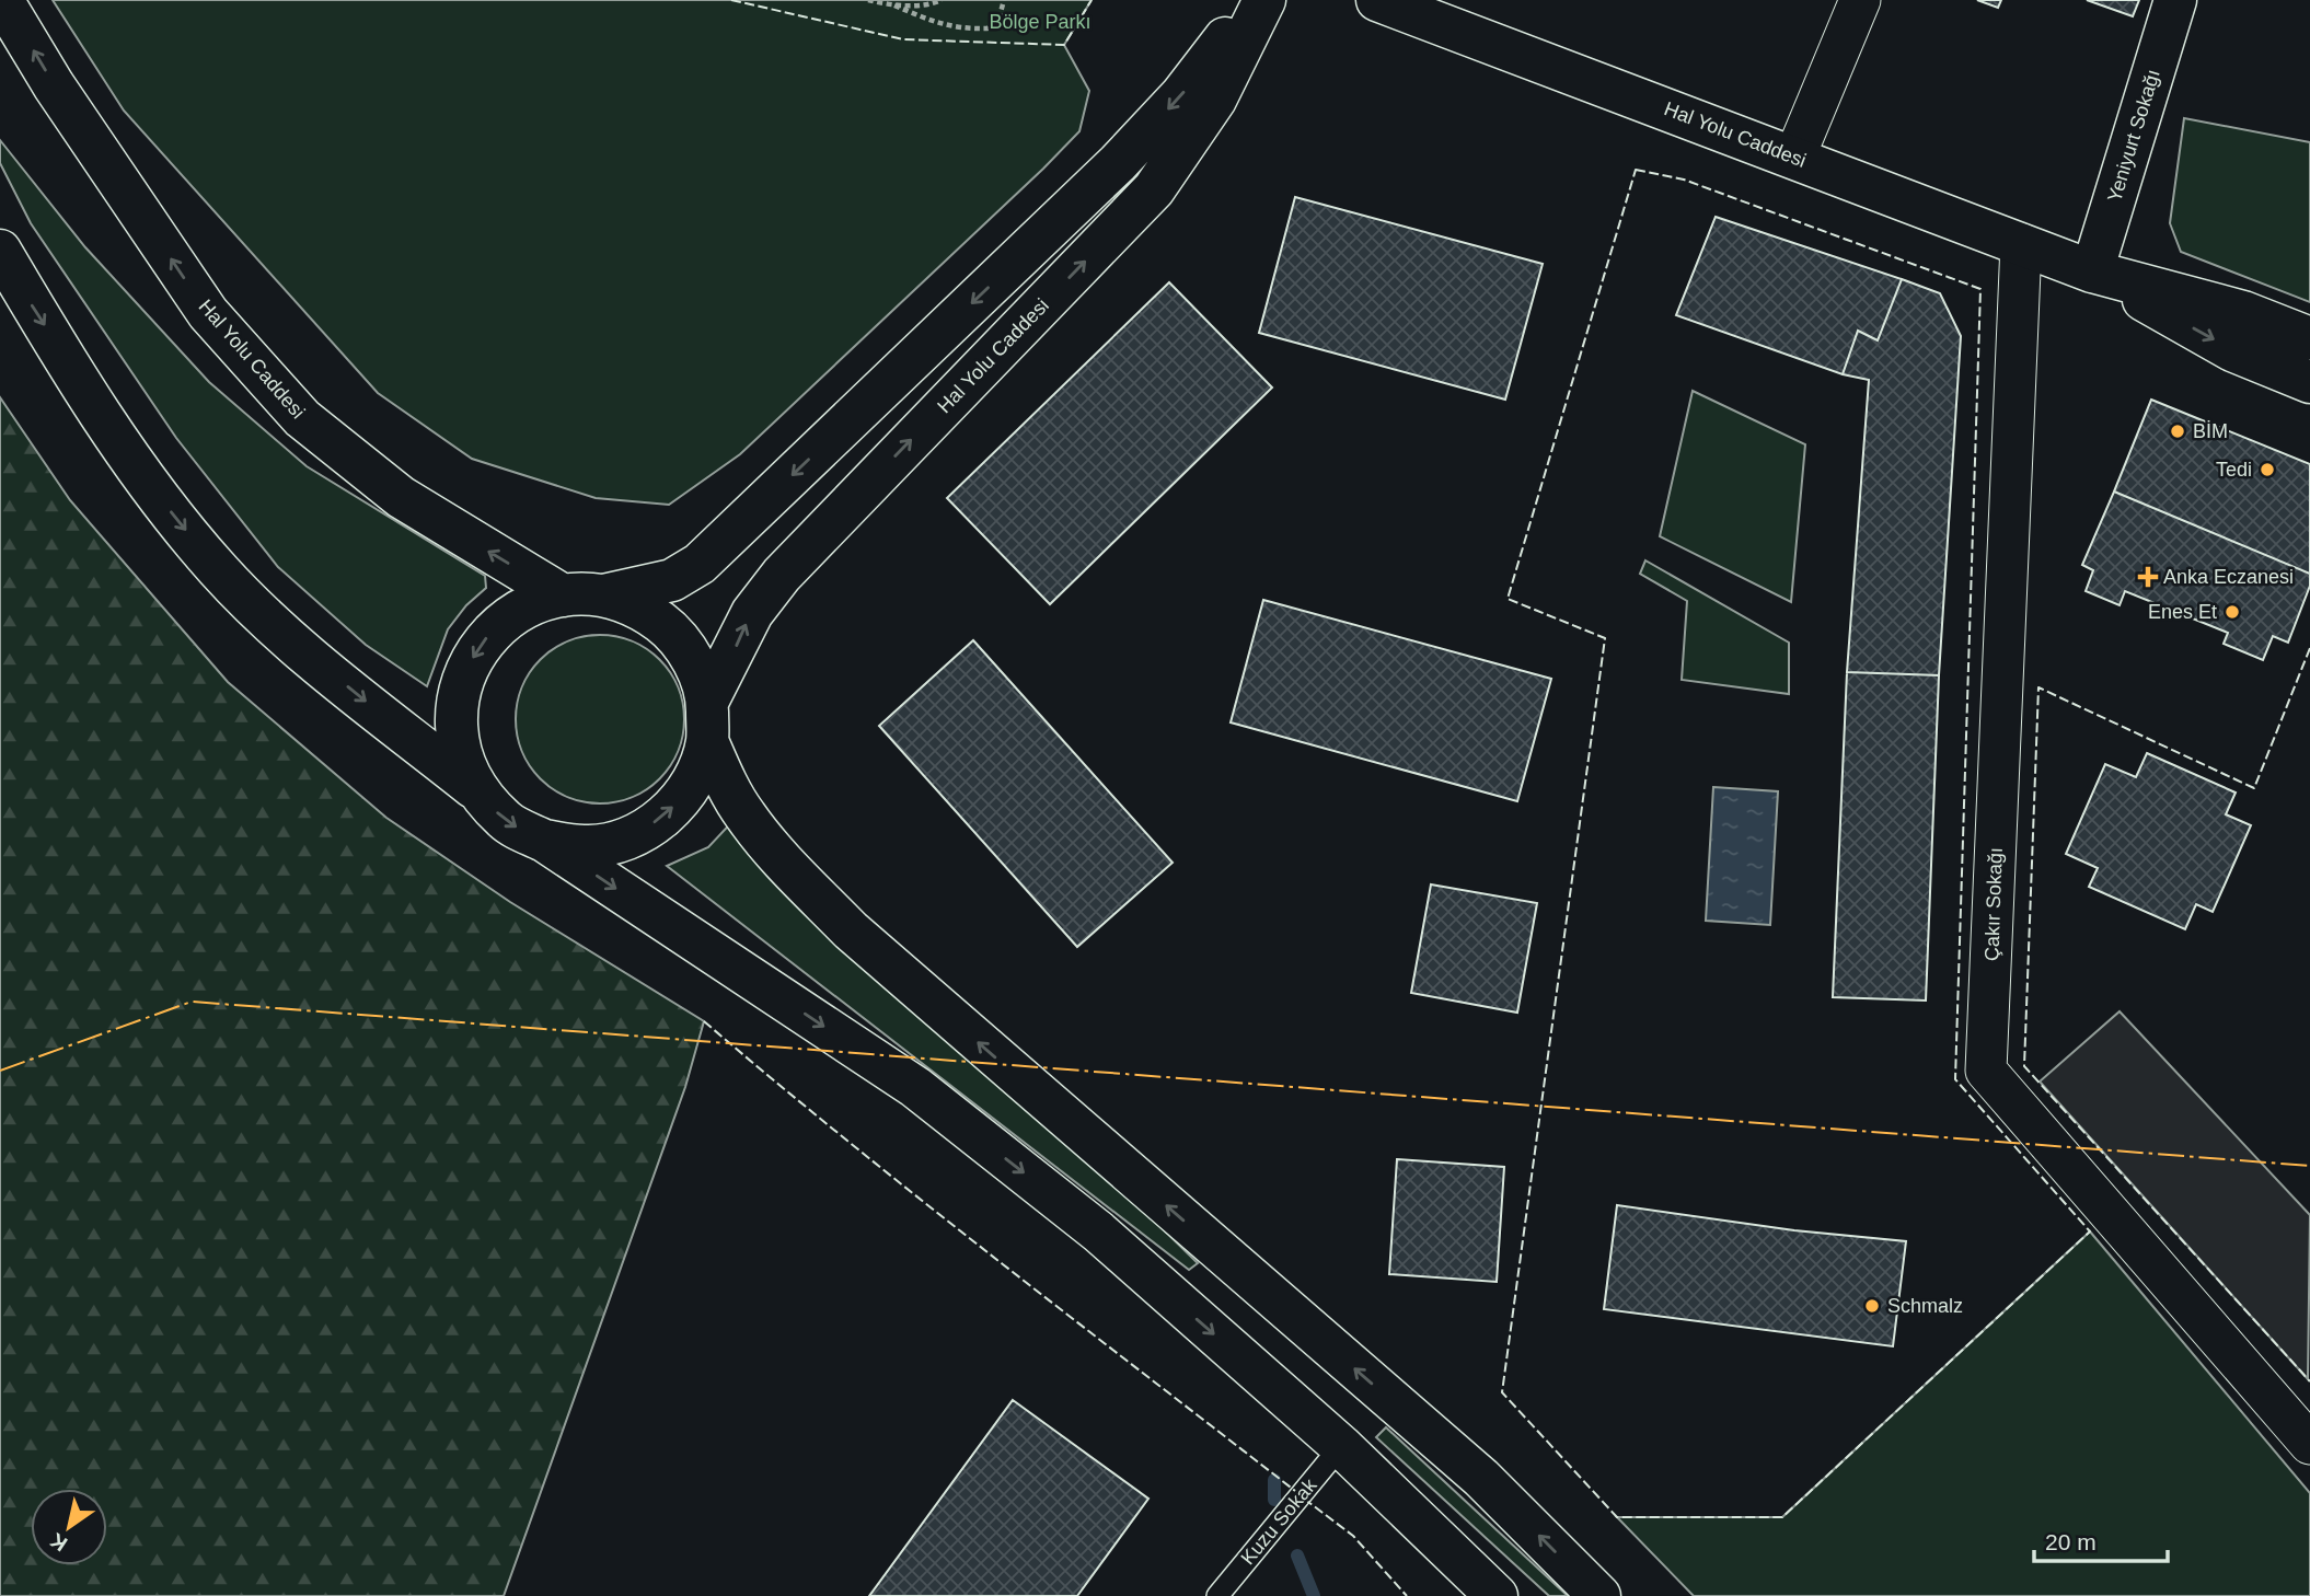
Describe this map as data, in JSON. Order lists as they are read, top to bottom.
{
  "streets": {
    "main road": ["Hal Yolu Caddesi", "Yeniyurt Sokağı"],
    "street": ["Çakır Sokağı"],
    "lane": ["Kuzu Sokak"]
  },
  "crossings": [
    ["Hal Yolu Caddesi", "Yeniyurt Sokağı"],
    ["Hal Yolu Caddesi", "Çakır Sokağı"]
  ],
  "parks": ["Bölge Parkı"],
  "places": {
    "other": [
      "BİM",
      "Tedi",
      "Enes Et",
      "Schmalz"
    ],
    "health": ["Anka Eczanesi"]
  },
  "scale_bar": "20 m",
  "north": "bottom left"
}
